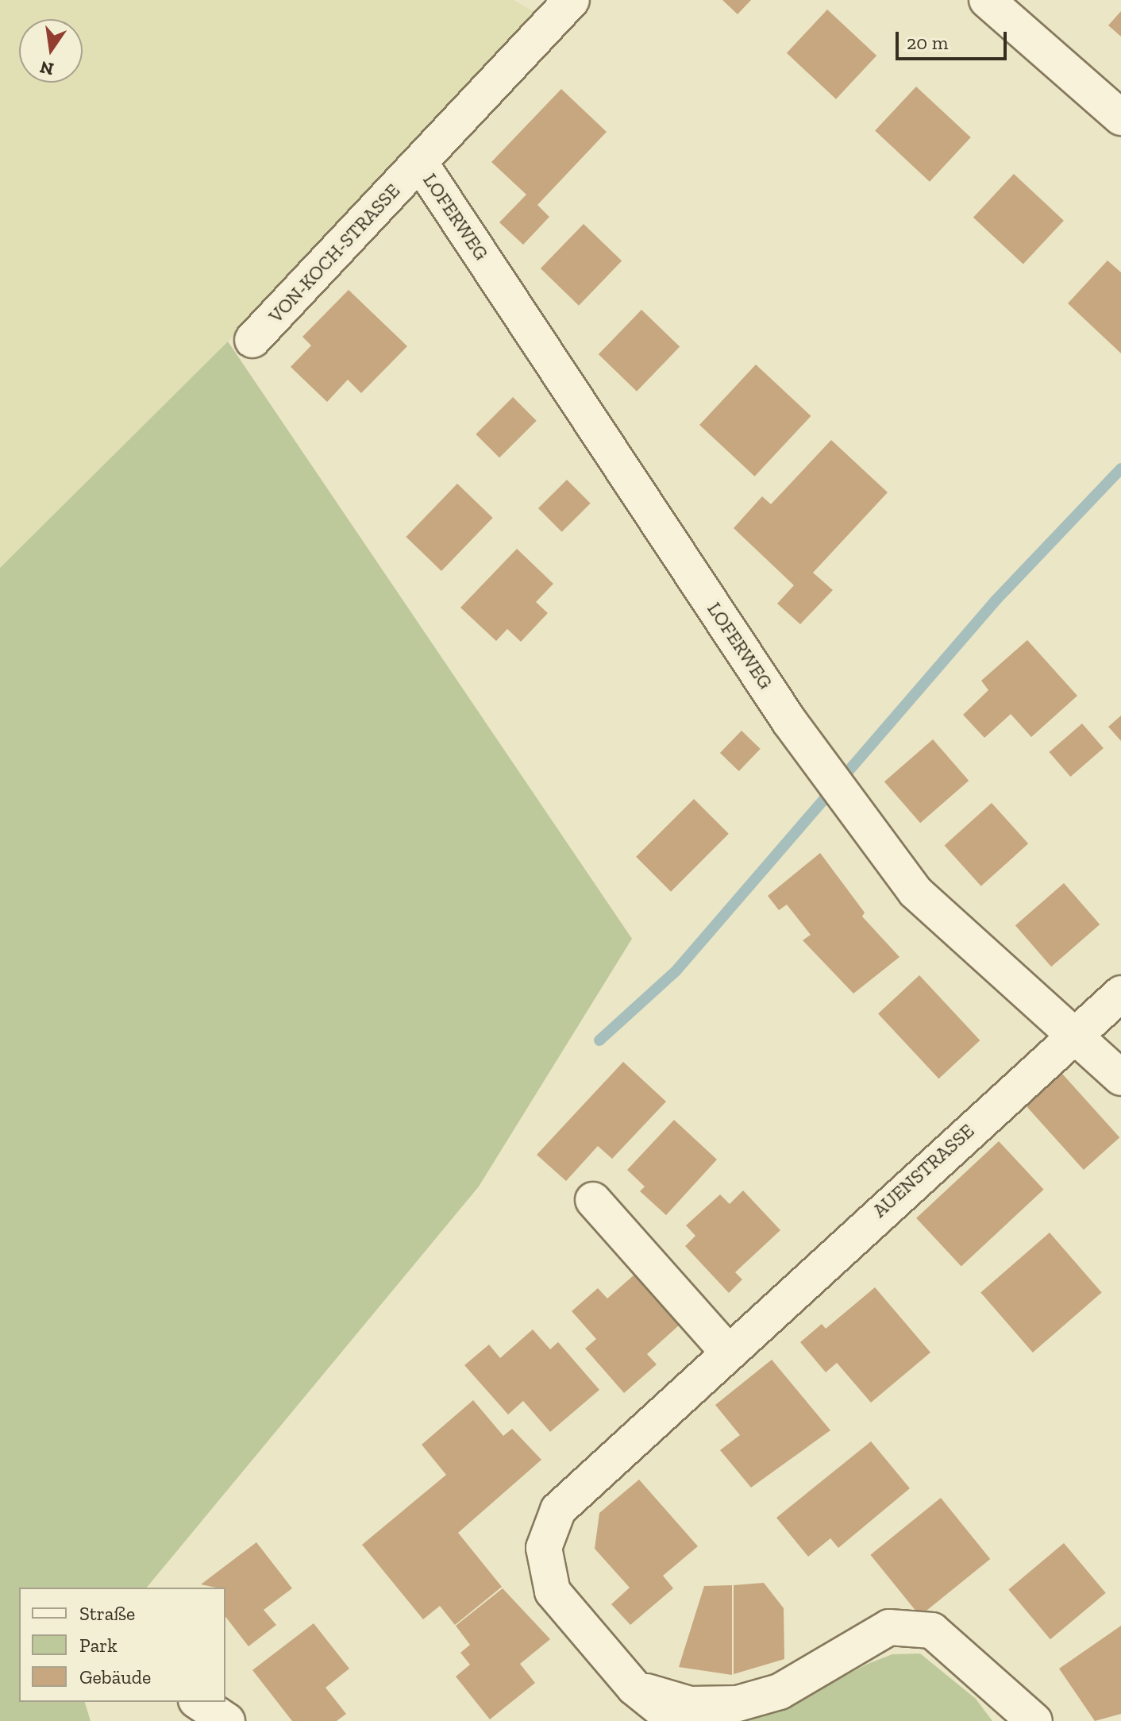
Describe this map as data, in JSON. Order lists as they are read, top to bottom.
{
  "streets": {
    "street": ["LOFERWEG", "VON-KOCH-STRASSE", "AUENSTRASSE"]
  },
  "crossings": [
    ["LOFERWEG", "VON-KOCH-STRASSE"],
    ["LOFERWEG", "AUENSTRASSE"]
  ],
  "legend": ["Straße", "Park", "Gebäude"],
  "scale_bar": "20 m",
  "north": "bottom"
}
